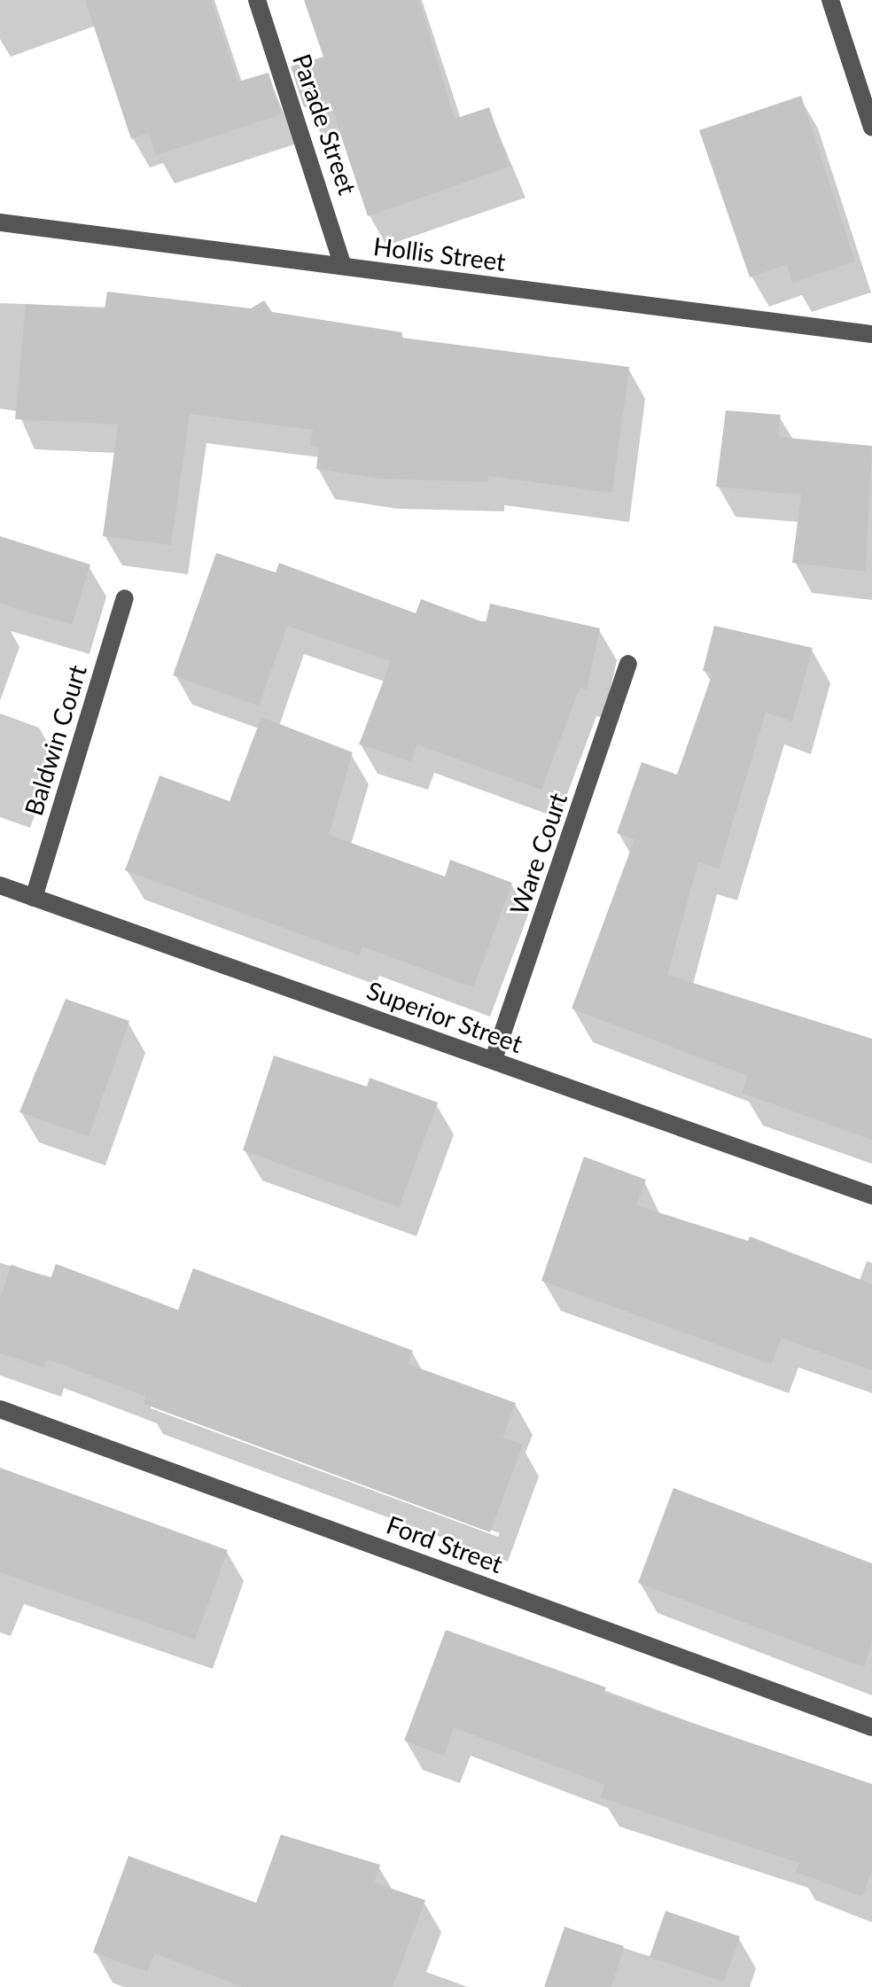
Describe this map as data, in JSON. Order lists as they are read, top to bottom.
{
  "streets": {
    "street": [
      "Parade Street",
      "Hollis Street",
      "Baldwin Court",
      "Ware Court",
      "Superior Street",
      "Ford Street"
    ]
  },
  "crossings": [
    ["Parade Street", "Hollis Street"],
    ["Baldwin Court", "Superior Street"],
    ["Ware Court", "Superior Street"]
  ]
}
